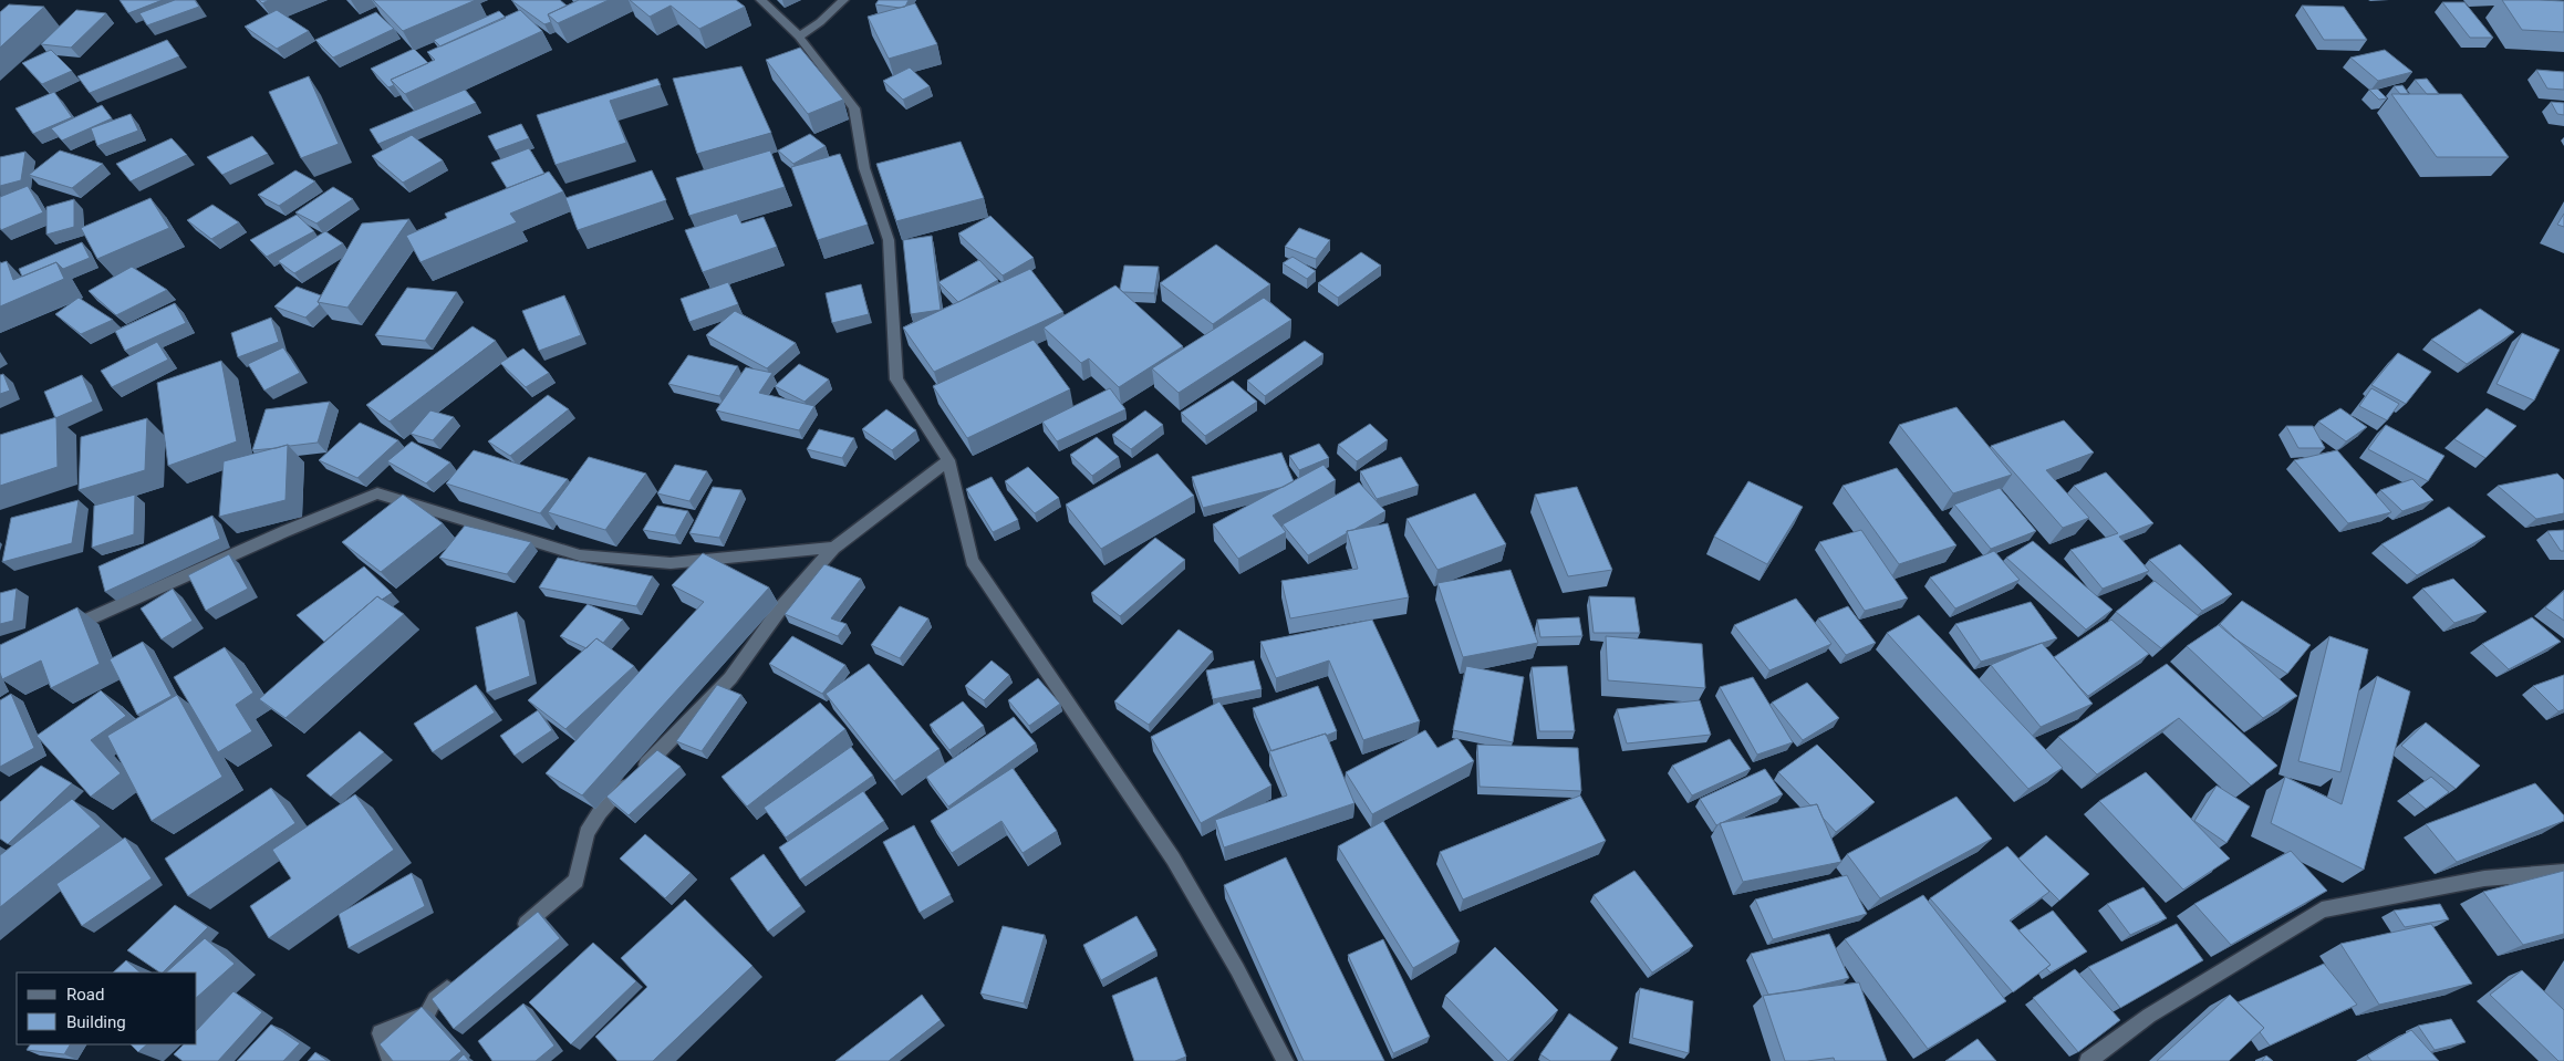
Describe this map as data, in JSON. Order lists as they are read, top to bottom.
{
  "legend": ["Road", "Building"]
}
